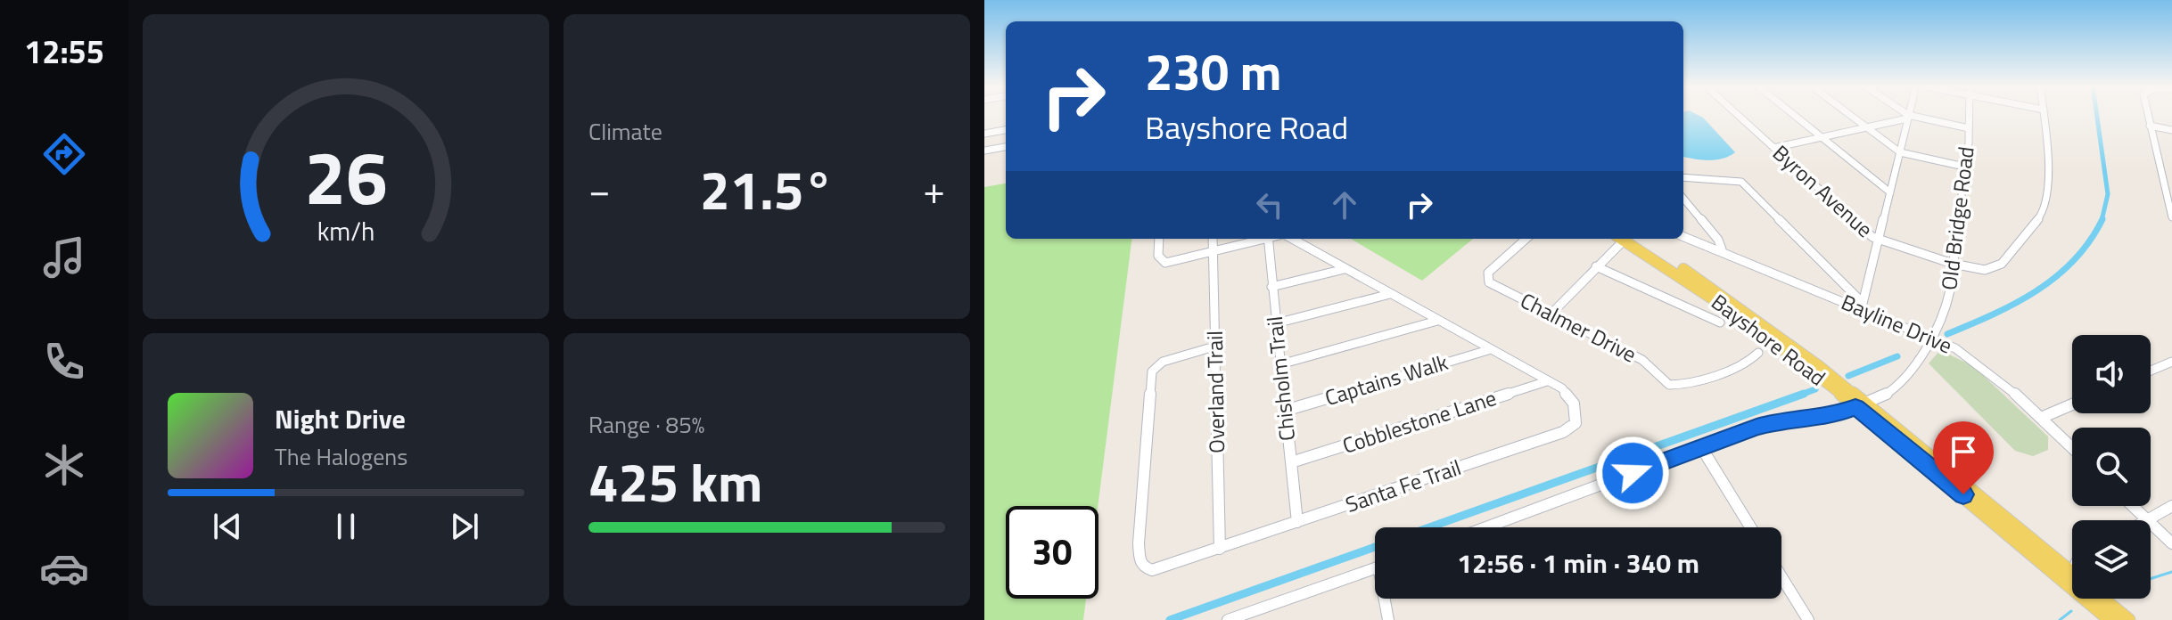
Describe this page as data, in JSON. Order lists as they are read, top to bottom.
{
  "streets": {
    "main road": ["Bayshore Road"],
    "street": [
      "Byron Avenue",
      "Old Bridge Road",
      "Bayline Drive",
      "Chalmer Drive",
      "Chisholm Trail",
      "Captains Walk",
      "Overland Trail",
      "Cobblestone Lane",
      "Santa Fe Trail"
    ]
  },
  "crossings": [
    ["Byron Avenue", "Old Bridge Road"],
    ["Old Bridge Road", "Bayline Drive"],
    ["Old Bridge Road", "Bayshore Road"],
    ["Chisholm Trail", "Captains Walk"],
    ["Chisholm Trail", "Cobblestone Lane"],
    ["Chisholm Trail", "Santa Fe Trail"],
    ["Captains Walk", "Santa Fe Trail"],
    ["Overland Trail", "Santa Fe Trail"],
    ["Cobblestone Lane", "Santa Fe Trail"]
  ],
  "page": {
    "tabs": "12:55",
    "tile": [
      "Climate",
      ["Range · 85%", "425 km"]
    ],
    "turn": ["230 m", "Bayshore Road"],
    "heat": ["−", "21.5°", "+"],
    "song": ["Night Drive", "The Halogens"],
    "limit": "30",
    "trip": "12:56 · 1 min · 340 m",
    "gauge": ["26", "km/h"]
  }
}
